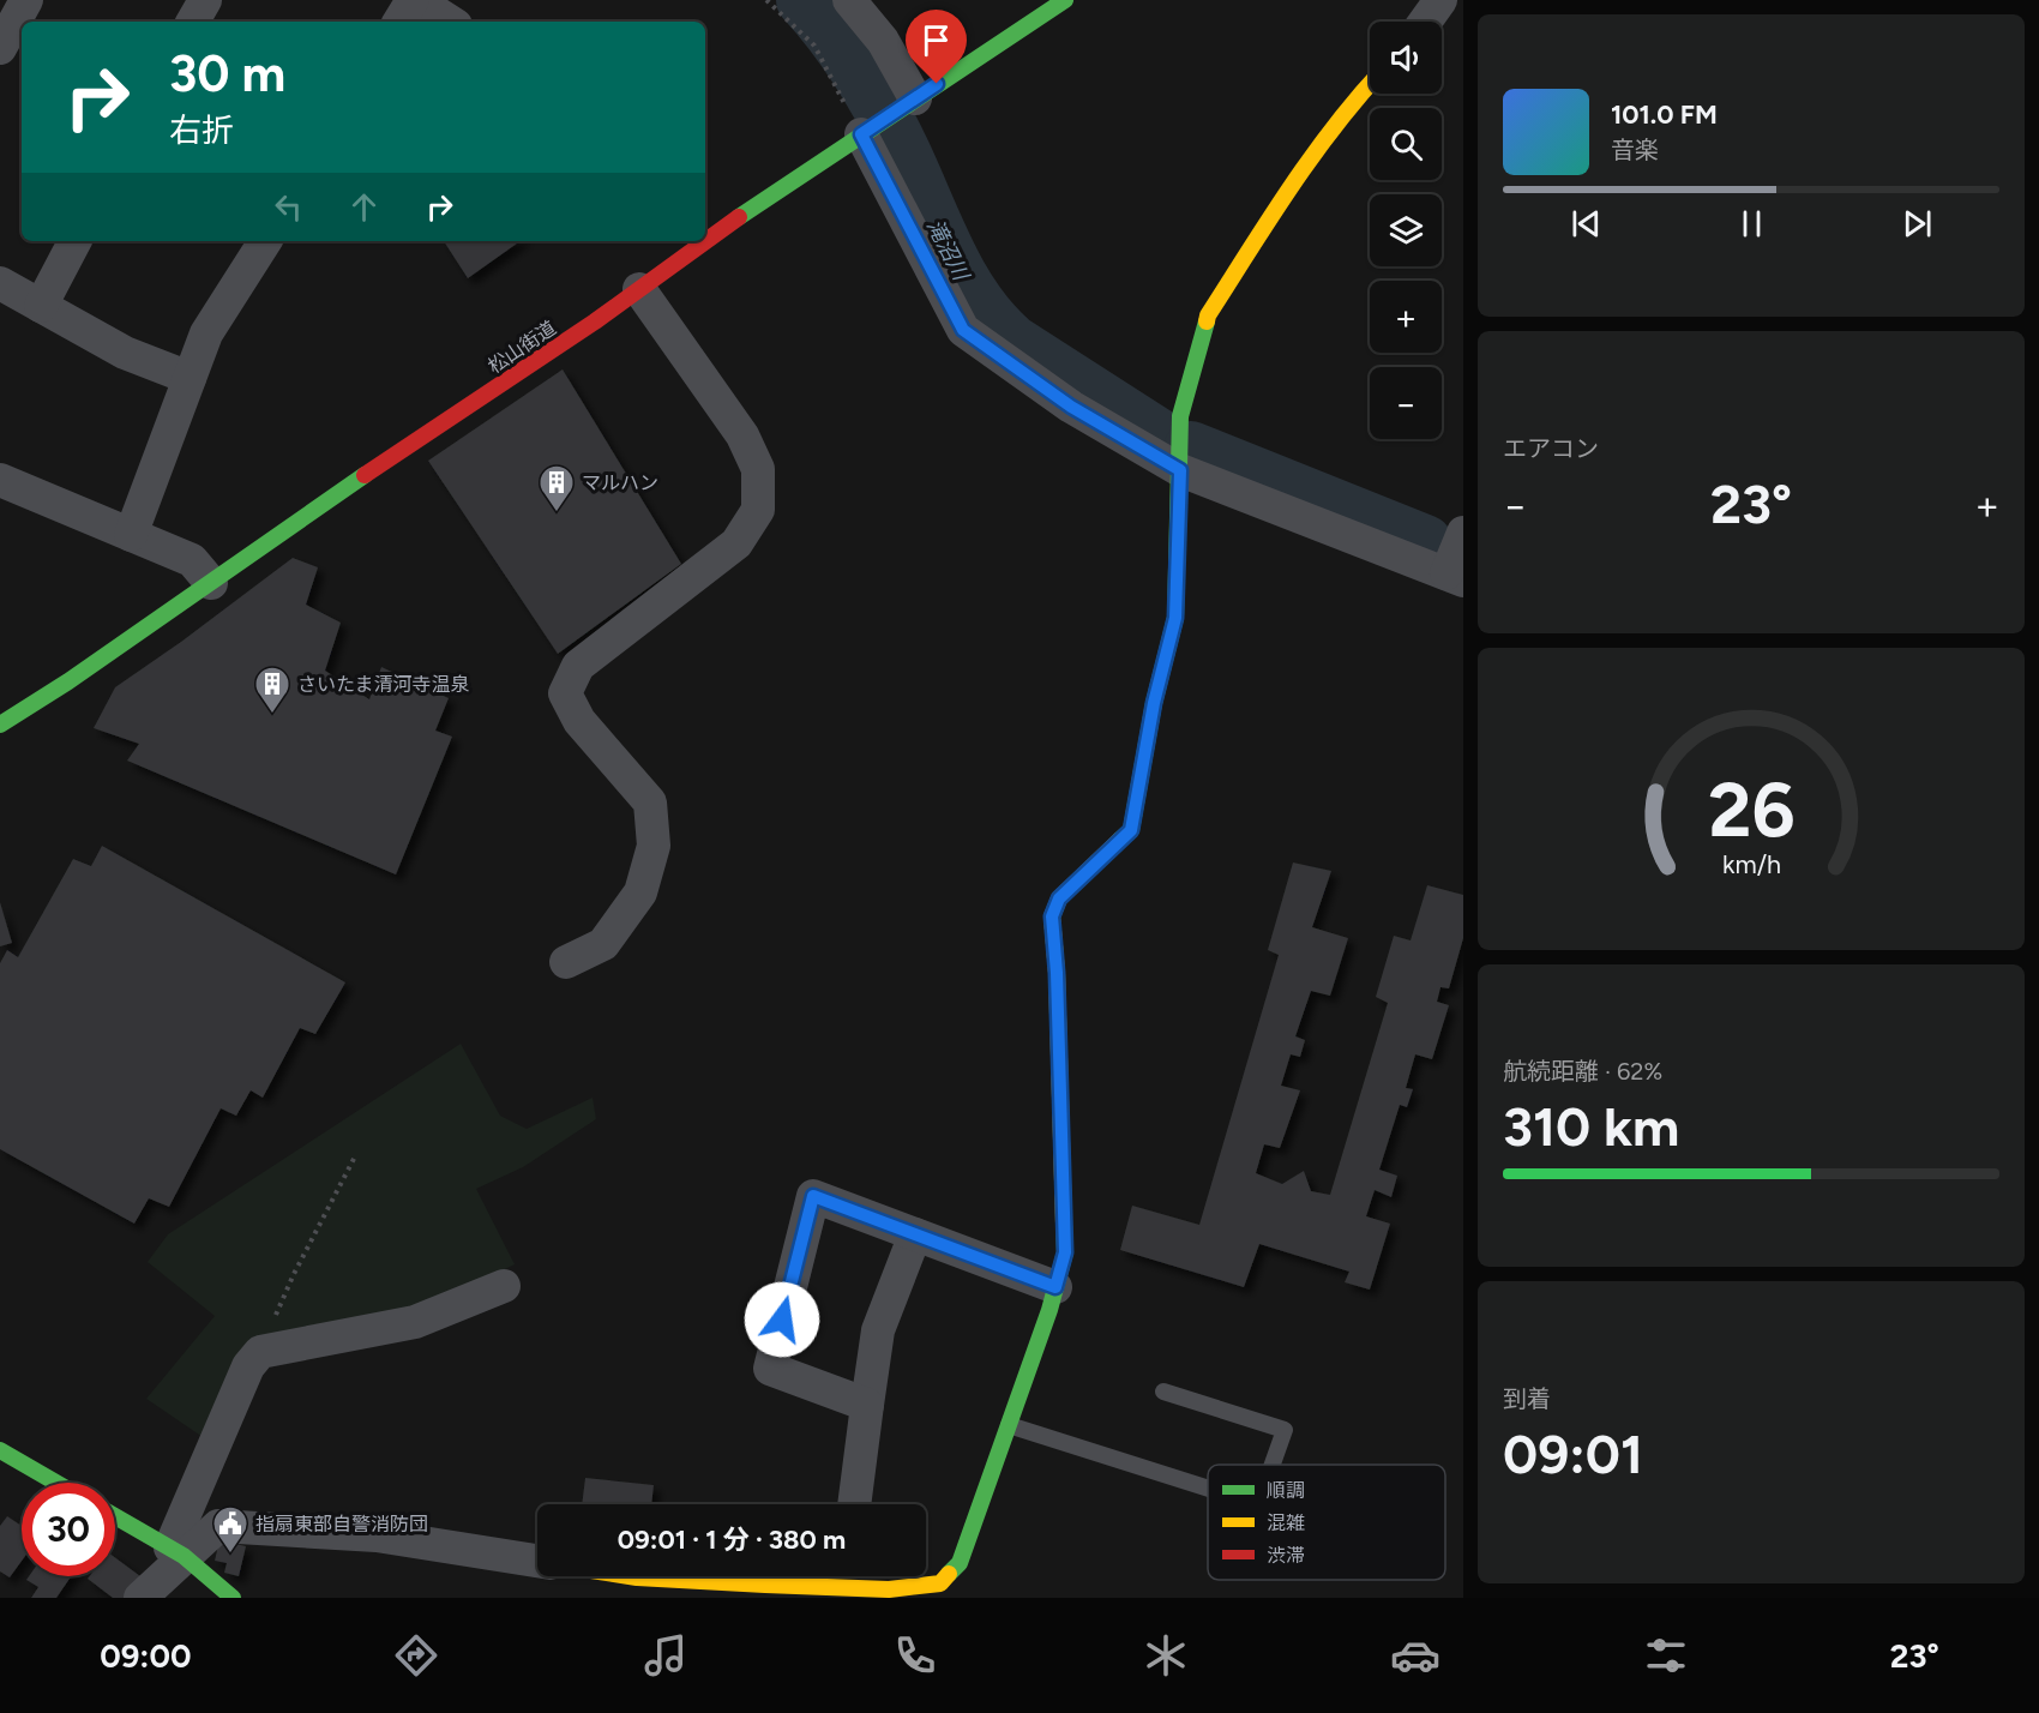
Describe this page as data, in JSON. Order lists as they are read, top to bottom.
{
  "streets": {
    "street": ["松山街道"]
  },
  "water": ["滝沼川"],
  "places": {
    "building": ["マルハン", "さいたま清河寺温泉"],
    "public building": ["指扇東部自警消防団"]
  },
  "legend": ["順調", "混雑", "渋滞"],
  "page": {
    "map_buttons": ["+", "−"],
    "turn": ["30 m", "右折"],
    "song": ["101.0 FM", "音楽"],
    "tile": [
      "エアコン",
      ["航続距離 · 62%", "310 km"],
      ["到着", "09:01"]
    ],
    "heat": ["−", "23°", "+"],
    "limit": "30",
    "trip": "09:01 · 1 分 · 380 m",
    "tabs": ["09:00", "23°"],
    "gauge": ["26", "km/h"]
  }
}
